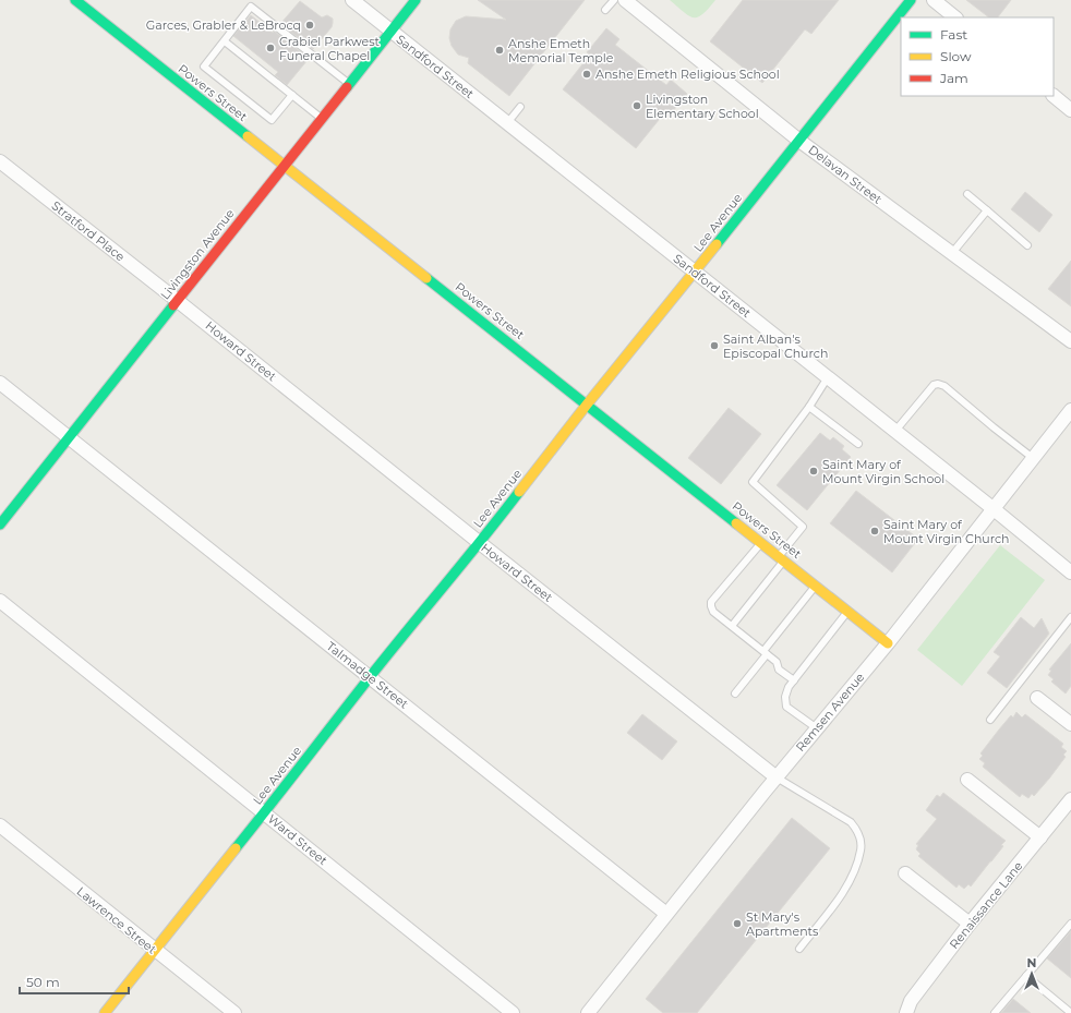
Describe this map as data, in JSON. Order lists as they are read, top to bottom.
{
  "streets": {
    "street": [
      "Sandford Street",
      "Powers Street",
      "Delavan Street",
      "Lee Avenue",
      "Stratford Place",
      "Livingston Avenue",
      "Howard Street",
      "Talmadge Street",
      "Remsen Avenue",
      "Ward Street",
      "Renaissance Lane",
      "Lawrence Street"
    ]
  },
  "crossings": [
    ["Sandford Street", "Lee Avenue"],
    ["Sandford Street", "Livingston Avenue"],
    ["Sandford Street", "Remsen Avenue"],
    ["Powers Street", "Lee Avenue"],
    ["Powers Street", "Livingston Avenue"],
    ["Powers Street", "Remsen Avenue"],
    ["Delavan Street", "Lee Avenue"],
    ["Lee Avenue", "Howard Street"],
    ["Lee Avenue", "Talmadge Street"],
    ["Lee Avenue", "Ward Street"],
    ["Lee Avenue", "Lawrence Street"],
    ["Stratford Place", "Livingston Avenue"],
    ["Stratford Place", "Howard Street"],
    ["Livingston Avenue", "Howard Street"],
    ["Livingston Avenue", "Talmadge Street"],
    ["Howard Street", "Remsen Avenue"],
    ["Talmadge Street", "Remsen Avenue"]
  ],
  "places": [
    "Garces, Grabler & LeBrocq",
    "Crabiel Parkwest Funeral Chapel",
    "Anshe Emeth Memorial Temple",
    "Anshe Emeth Religious School",
    "Livingston Elementary School",
    "Saint Alban's Episcopal Church",
    "Saint Mary of Mount Virgin School",
    "Saint Mary of Mount Virgin Church",
    "St Mary's Apartments"
  ],
  "legend": ["Fast", "Slow", "Jam"],
  "scale_bar": "50 m",
  "north": "top"
}
